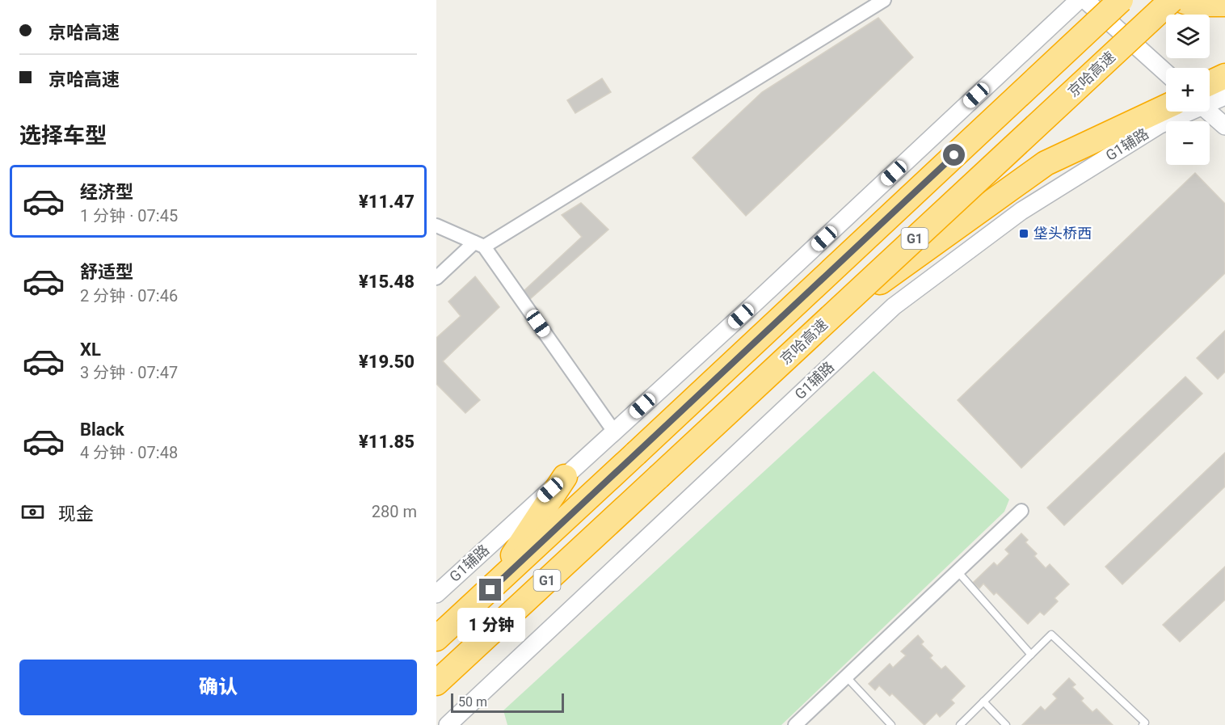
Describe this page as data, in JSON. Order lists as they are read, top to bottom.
{
  "streets": {
    "highway": ["京哈高速", "G1"],
    "street": ["G1辅路"]
  },
  "places": {
    "transit": ["垡头桥西"]
  },
  "scale_bar": "50 m",
  "page": {
    "banner": ["京哈高速", "京哈高速"],
    "map_buttons": ["+", "−"],
    "heading": "选择车型",
    "list": [
      {
        "name": "经济型",
        "note": "1 分钟 · 07:45",
        "value": "¥11.47"
      },
      {
        "name": "舒适型",
        "note": "2 分钟 · 07:46",
        "value": "¥15.48"
      },
      {
        "name": "XL",
        "note": "3 分钟 · 07:47",
        "value": "¥19.50"
      },
      {
        "name": "Black",
        "note": "4 分钟 · 07:48",
        "value": "¥11.85"
      }
    ],
    "pay": ["现金", "280 m"],
    "bubble": "1 分钟",
    "buttons": "确认",
    "scale": "50 m"
  }
}
